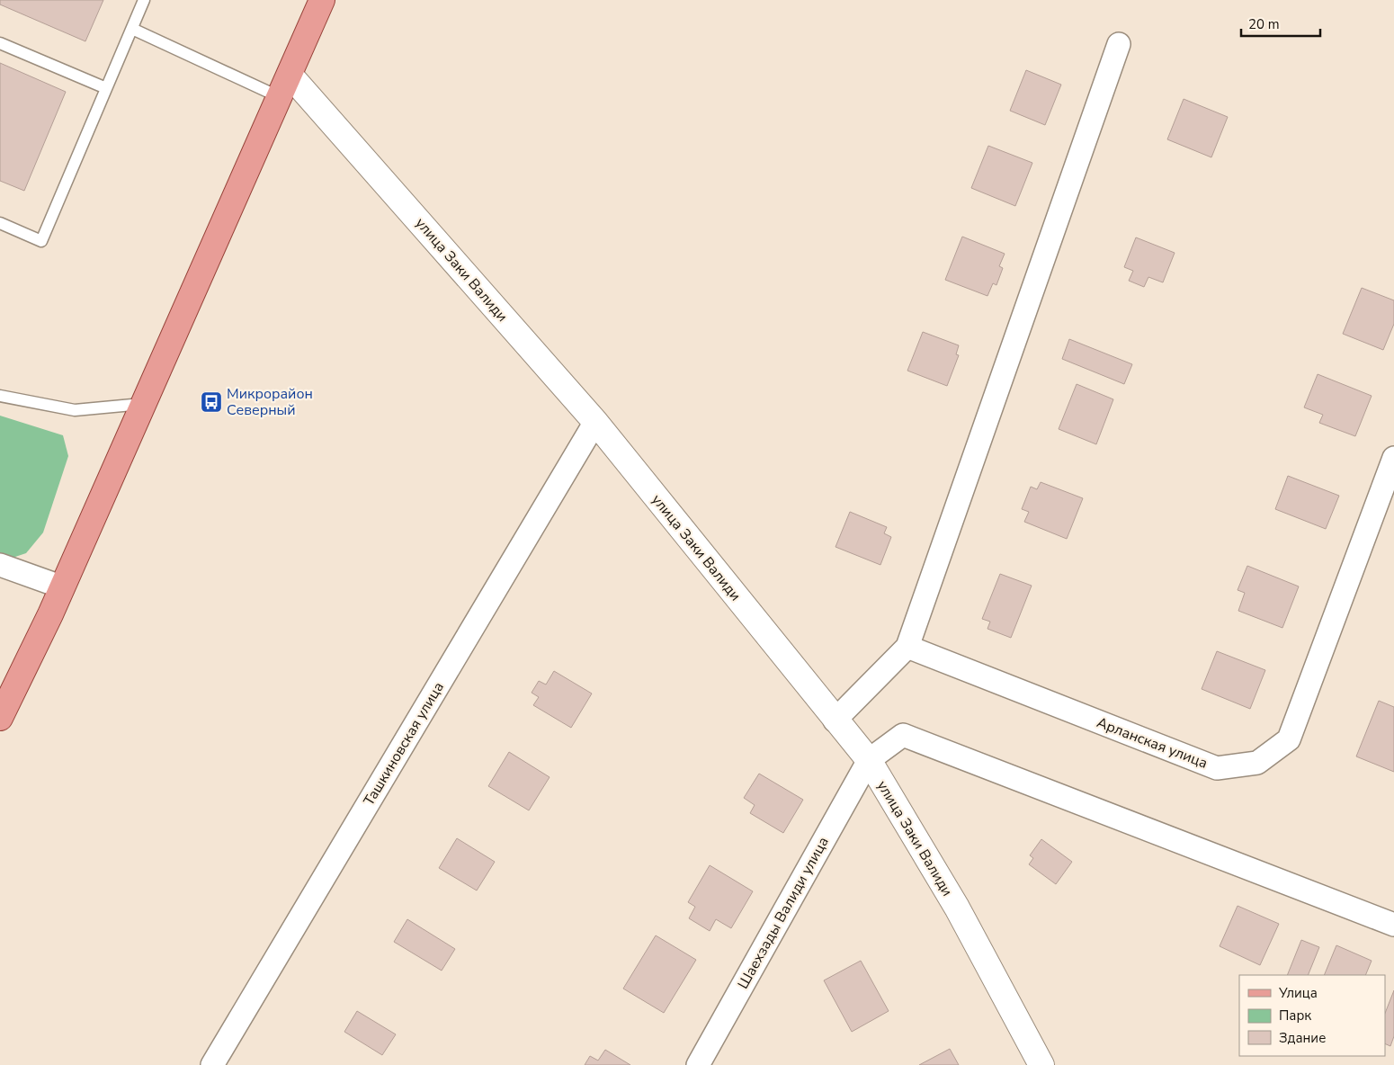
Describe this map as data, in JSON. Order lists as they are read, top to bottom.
{
  "streets": {
    "street": [
      "улица Заки Валиди",
      "Арланская улица",
      "Ташкиновская улица",
      "Шаехзады Валиди улица"
    ]
  },
  "crossings": [
    ["улица Заки Валиди", "Ташкиновская улица"],
    ["улица Заки Валиди", "Шаехзады Валиди улица"]
  ],
  "places": {
    "bus stop": ["Микрорайон Северный"]
  },
  "legend": ["Улица", "Парк", "Здание"],
  "scale_bar": "20 m"
}
